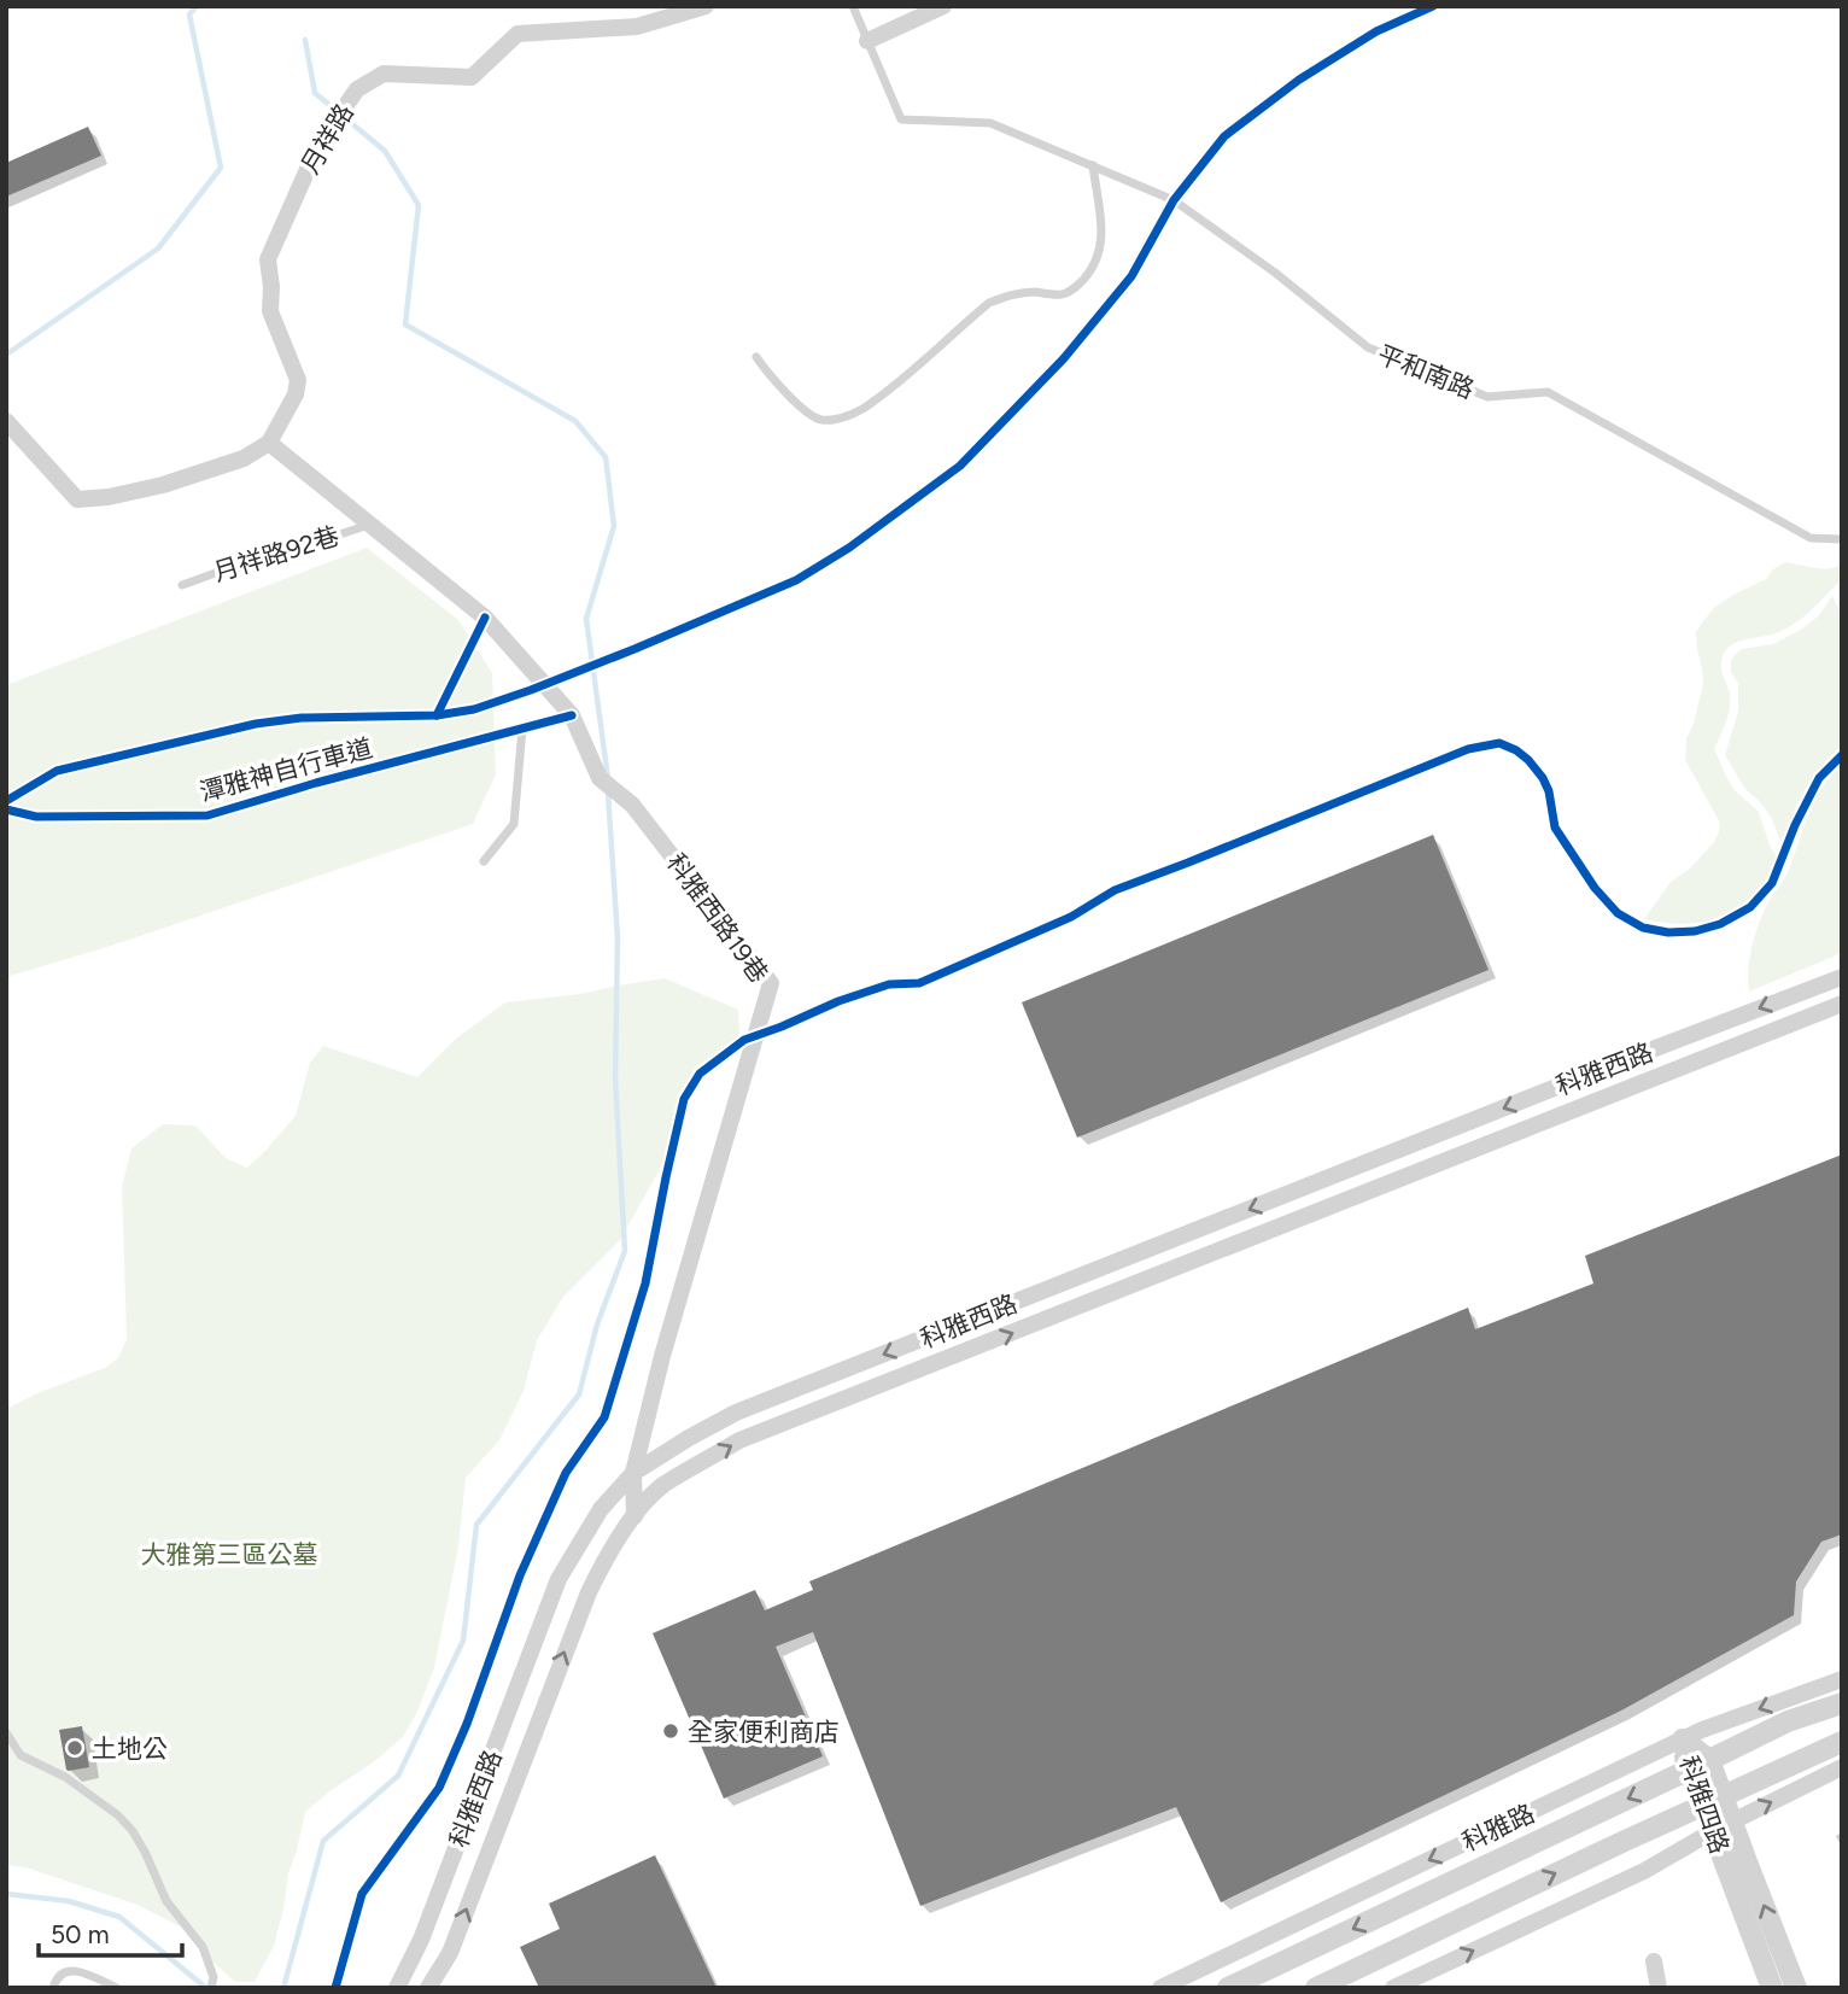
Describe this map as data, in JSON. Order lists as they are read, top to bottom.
{
  "streets": {
    "street": [
      "月祥路",
      "科雅西路19巷",
      "科雅西路",
      "科雅四路",
      "科雅路"
    ],
    "lane": ["平和南路", "月祥路92巷"],
    "cycle path": ["潭雅神自行車道"]
  },
  "crossings": [
    ["月祥路92巷", "科雅西路19巷"],
    ["科雅西路19巷", "科雅西路"],
    ["科雅四路", "科雅路"]
  ],
  "parks": ["大雅第三區公墓"],
  "places": ["全家便利商店", "土地公"],
  "scale_bar": "50 m"
}
